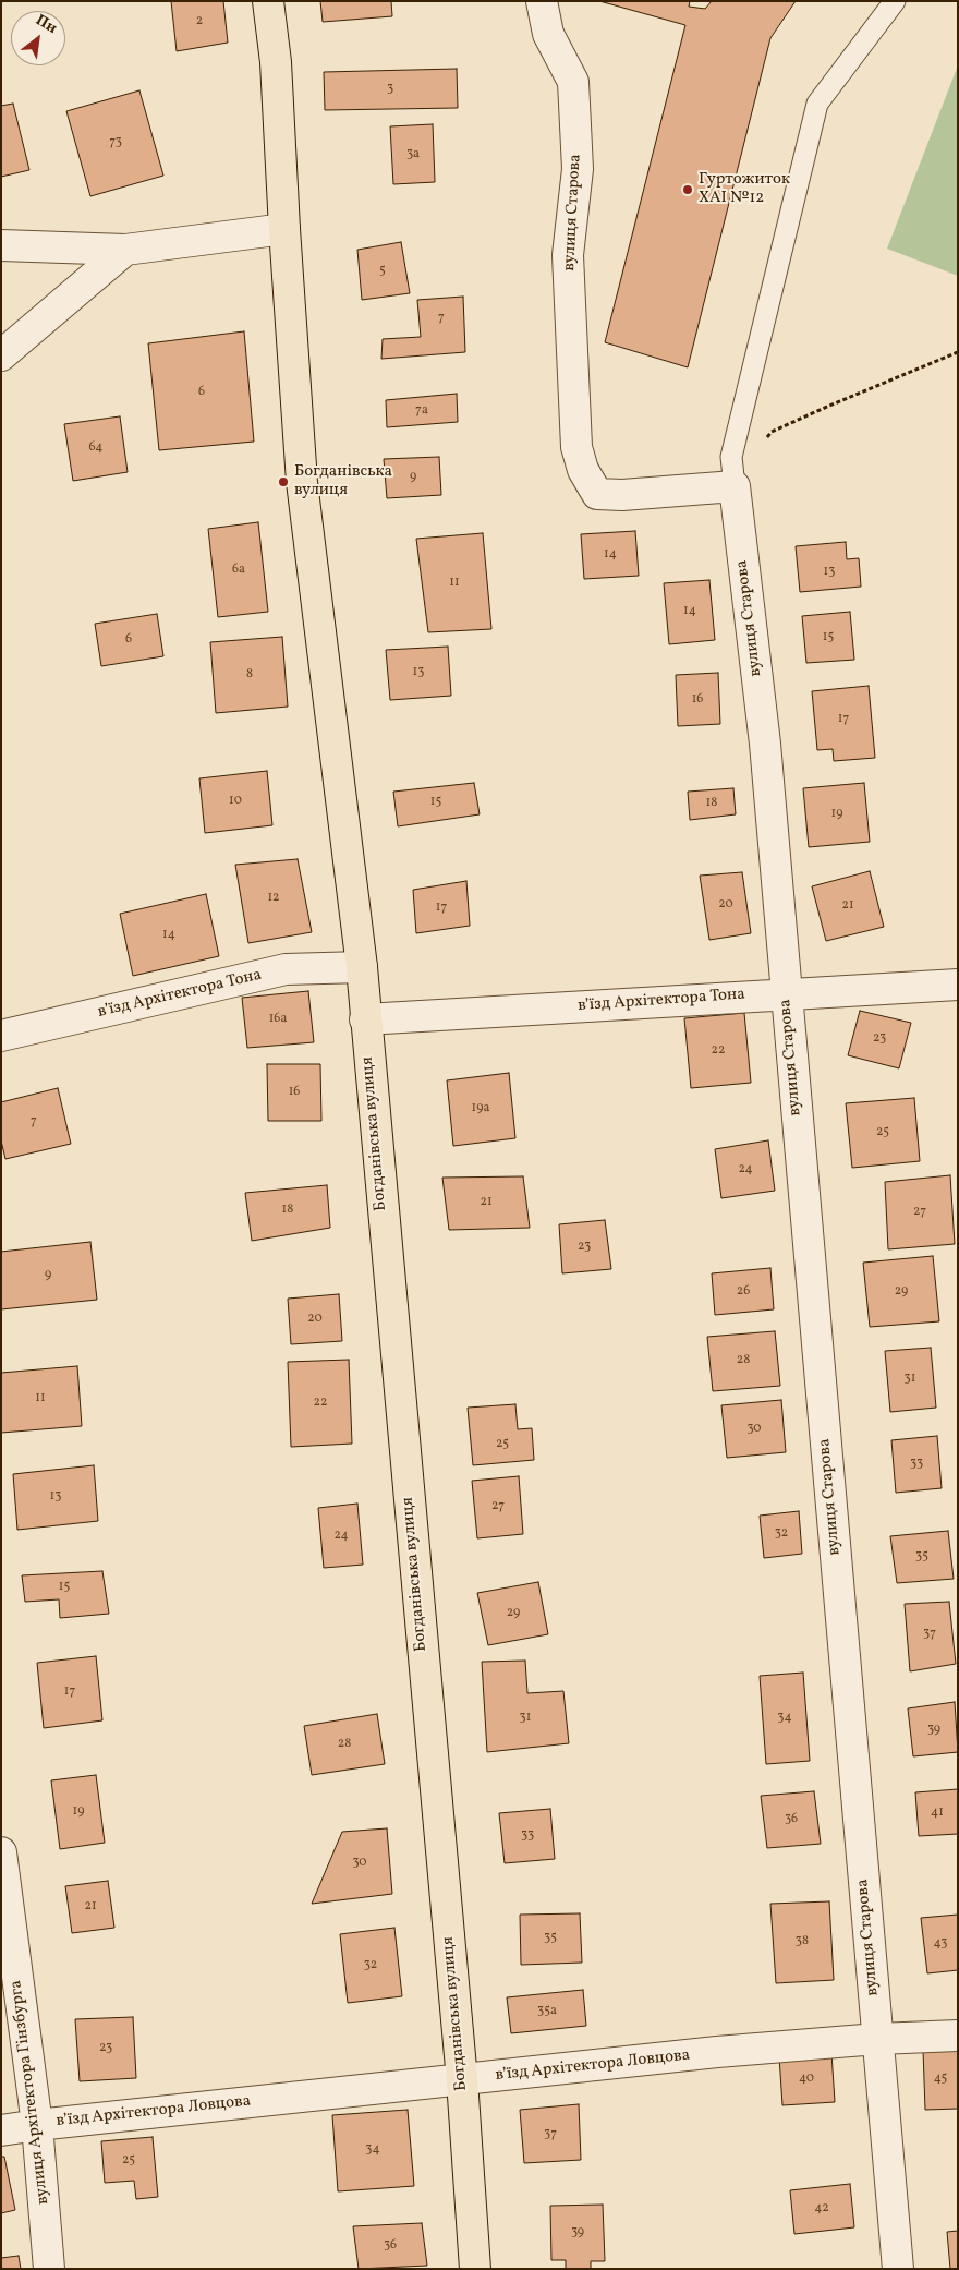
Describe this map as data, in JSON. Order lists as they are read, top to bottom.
{
  "streets": {
    "main road": ["Богданівська вулиця"],
    "street": [
      "вулиця Старова",
      "в’їзд Архітектора Тона",
      "в’їзд Архітектора Ловцова",
      "вулиця Архітектора Гінзбурга"
    ]
  },
  "crossings": [
    ["вулиця Старова", "в’їзд Архітектора Тона"],
    ["вулиця Старова", "в’їзд Архітектора Ловцова"],
    ["в’їзд Архітектора Тона", "Богданівська вулиця"],
    ["Богданівська вулиця", "в’їзд Архітектора Ловцова"],
    ["в’їзд Архітектора Ловцова", "вулиця Архітектора Гінзбурга"]
  ],
  "places": ["Гуртожиток ХАІ №12", "Богданівська вулиця"],
  "house_numbers": [
    "2",
    "3",
    "73",
    "3а",
    "5",
    "7",
    "6",
    "7а",
    "64",
    "9",
    "14",
    "6а",
    "13",
    "11",
    "14",
    "15",
    "6",
    "13",
    "8",
    "16",
    "17",
    "10",
    "15",
    "18",
    "19",
    "12",
    "20",
    "21",
    "17",
    "14",
    "16а",
    "23",
    "22",
    "16",
    "19а",
    "7",
    "25",
    "24",
    "21",
    "18",
    "27",
    "23",
    "9",
    "26",
    "29",
    "20",
    "28",
    "31",
    "11",
    "22",
    "30",
    "25",
    "33",
    "13",
    "27",
    "32",
    "24",
    "35",
    "15",
    "29",
    "37",
    "17",
    "31",
    "34",
    "39",
    "28",
    "19",
    "41",
    "36",
    "33",
    "30",
    "21",
    "35",
    "38",
    "43",
    "32",
    "35а",
    "23",
    "40",
    "45",
    "37",
    "34",
    "25",
    "42",
    "39",
    "36"
  ],
  "north": "top right"
}
